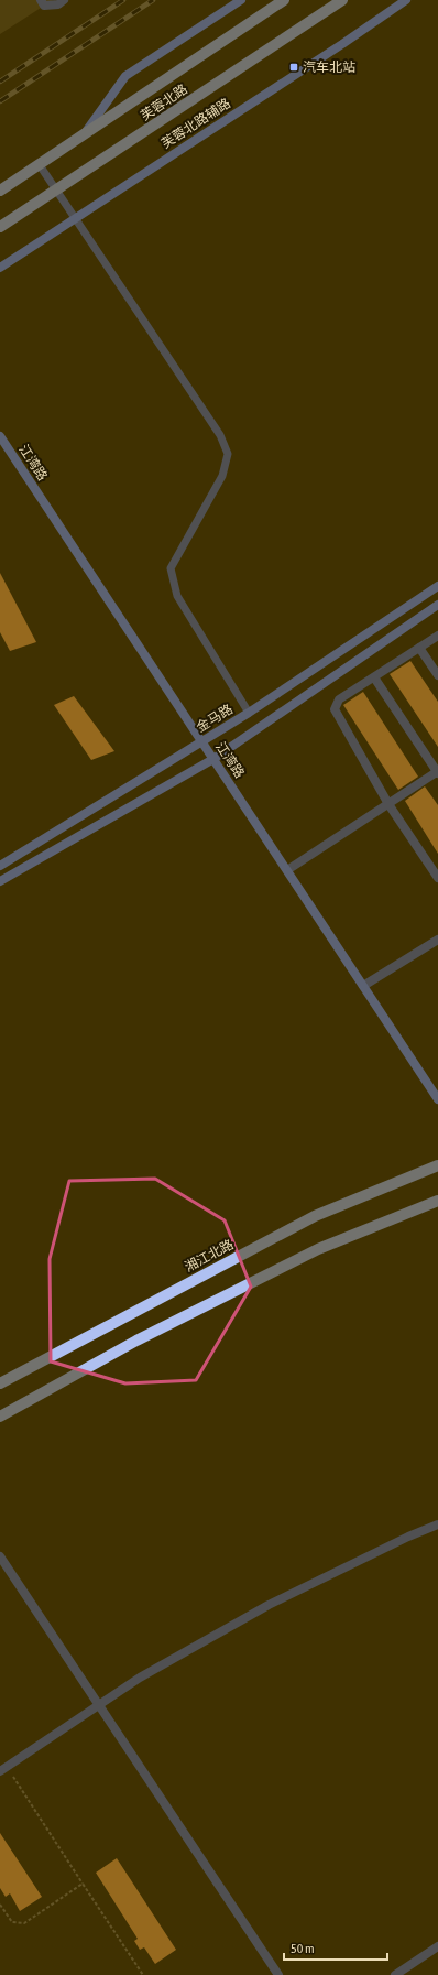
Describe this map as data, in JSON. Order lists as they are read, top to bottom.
{
  "streets": {
    "main road": ["芙蓉北路", "湘江北路"],
    "street": ["芙蓉北路辅路", "江湾路", "金马路"]
  },
  "crossings": [
    ["江湾路", "金马路"]
  ],
  "places": {
    "transit": ["汽车北站"]
  },
  "scale_bar": "50 m"
}
